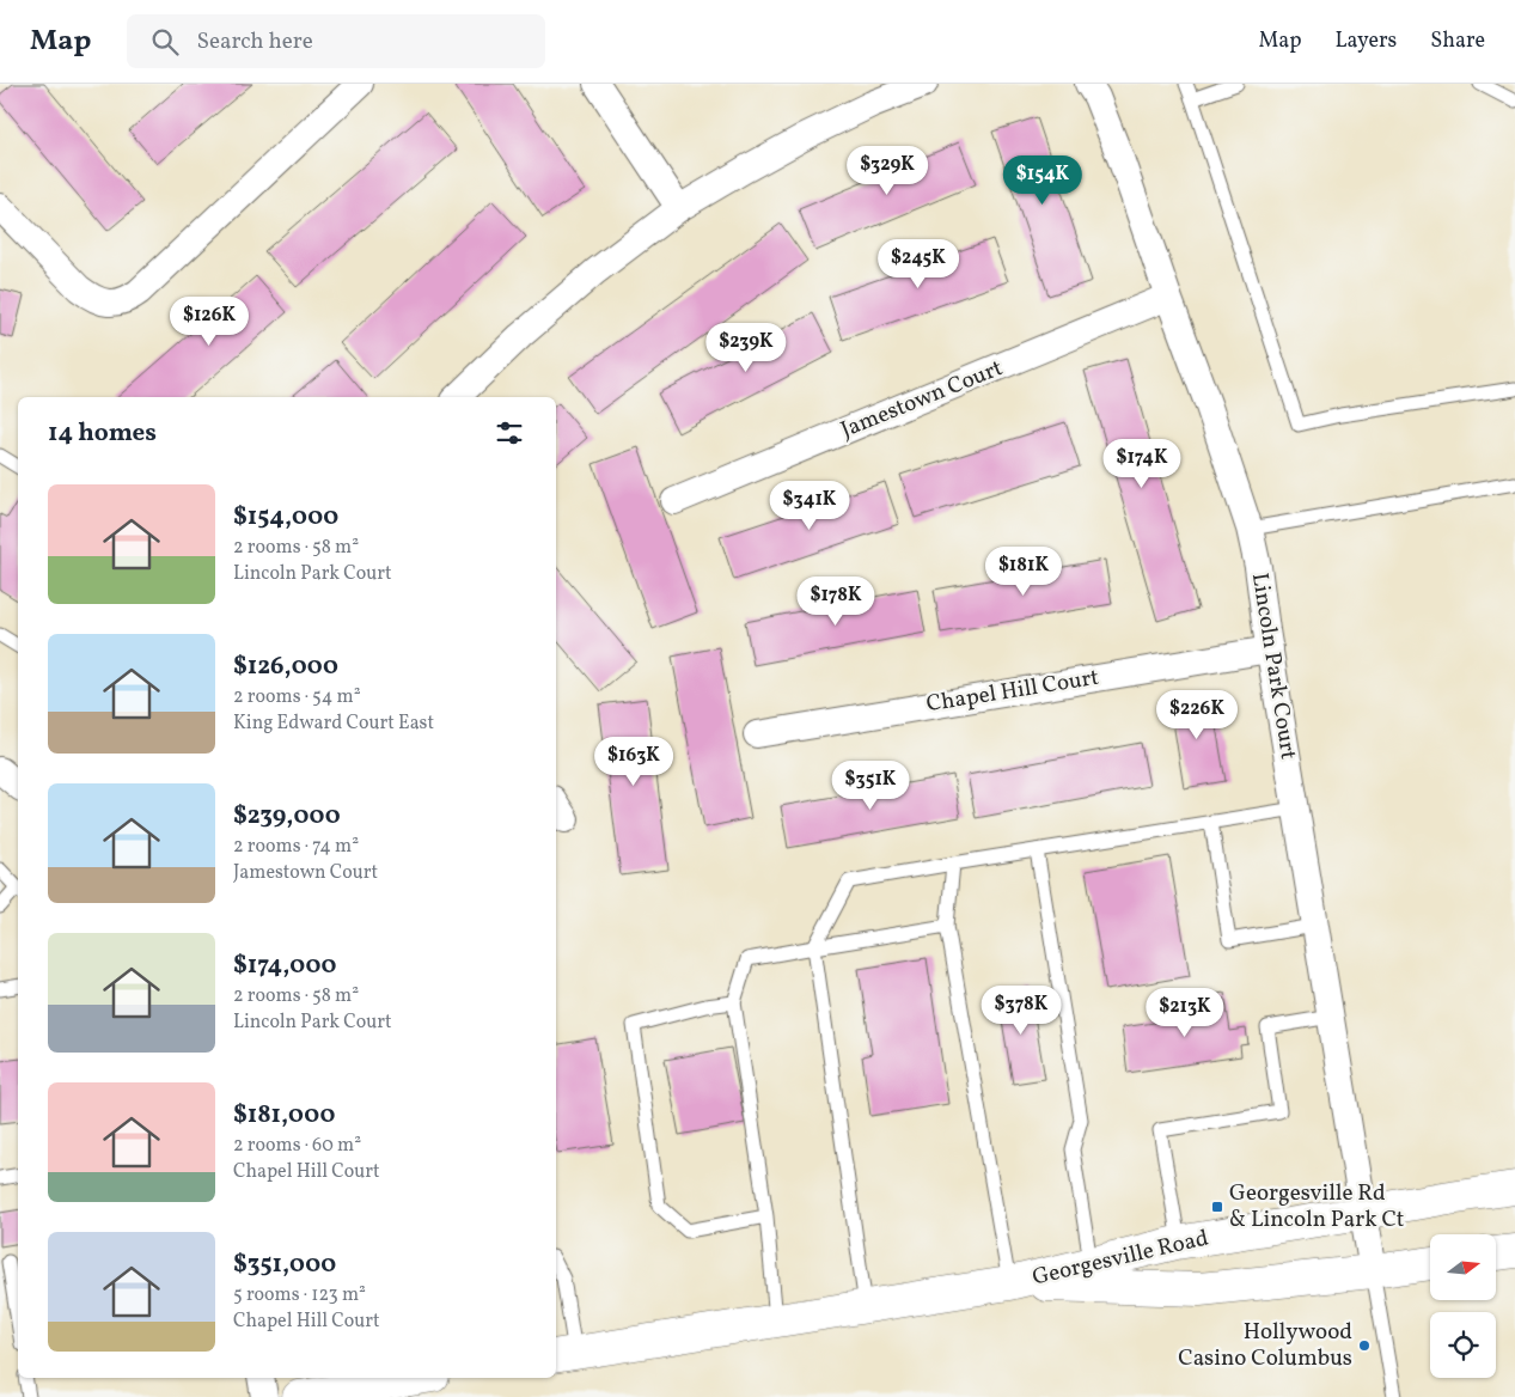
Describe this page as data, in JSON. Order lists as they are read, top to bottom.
{
  "streets": {
    "main road": ["Georgesville Road"],
    "street": ["Jamestown Court", "Lincoln Park Court", "Chapel Hill Court"]
  },
  "crossings": [
    ["Jamestown Court", "Lincoln Park Court"],
    ["Lincoln Park Court", "Chapel Hill Court"],
    ["Lincoln Park Court", "Georgesville Road"]
  ],
  "places": {
    "transit": ["Georgesville Rd & Lincoln Park Ct"],
    "other": ["Hollywood Casino Columbus"]
  },
  "north": "right",
  "page": {
    "header": "Map",
    "search": "Search here",
    "nav": ["Map", "Layers", "Share"],
    "price": [
      "$329K",
      "$154K",
      "$245K",
      "$126K",
      "$239K",
      "$174K",
      "$341K",
      "$181K",
      "$178K",
      "$226K",
      "$163K",
      "$351K",
      "$378K",
      "$213K"
    ],
    "heading": "14 homes",
    "list": [
      {
        "name": "$154,000",
        "note": "2 rooms · 58 m² · Lincoln Park Court"
      },
      {
        "name": "$126,000",
        "note": "2 rooms · 54 m² · King Edward Court East"
      },
      {
        "name": "$239,000",
        "note": "2 rooms · 74 m² · Jamestown Court"
      },
      {
        "name": "$174,000",
        "note": "2 rooms · 58 m² · Lincoln Park Court"
      },
      {
        "name": "$181,000",
        "note": "2 rooms · 60 m² · Chapel Hill Court"
      },
      {
        "name": "$351,000",
        "note": "5 rooms · 123 m² · Chapel Hill Court"
      }
    ]
  }
}
